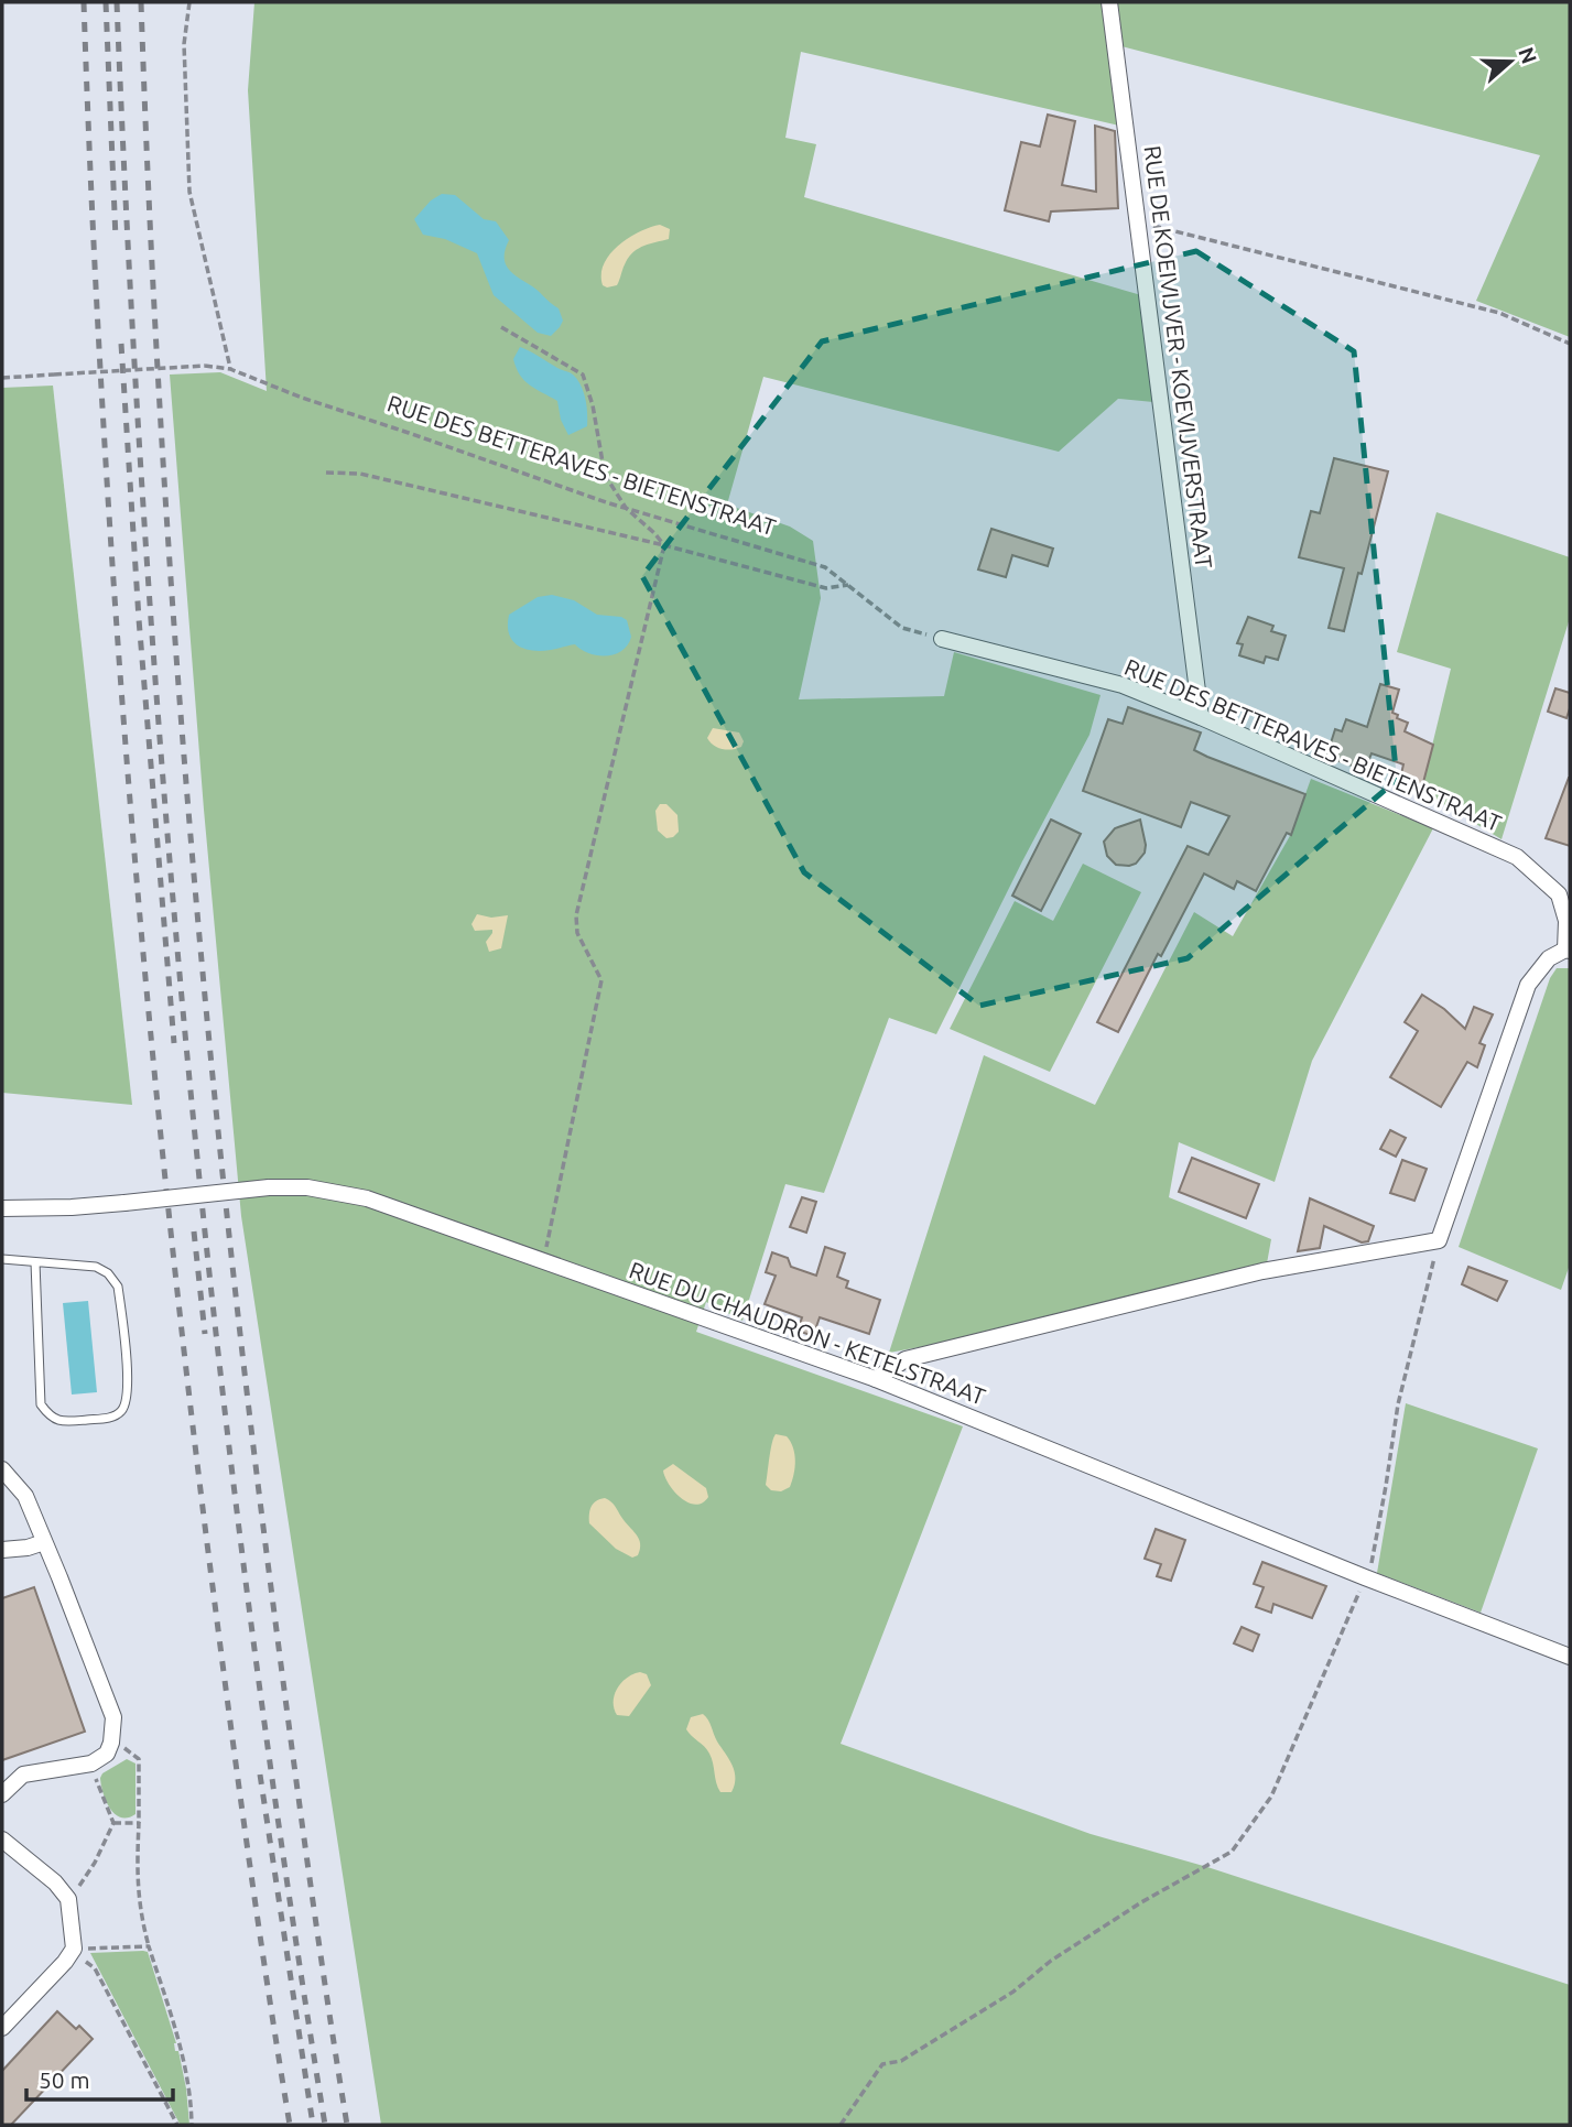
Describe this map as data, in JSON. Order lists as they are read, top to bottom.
{
  "streets": {
    "street": ["RUE DE KOEIVIJVER - KOEVIJVERSTRAAT", "RUE DES BETTERAVES - BIETENSTRAAT", "RUE DU CHAUDRON - KETELSTRAAT"]
  },
  "crossings": [
    ["RUE DE KOEIVIJVER - KOEVIJVERSTRAAT", "RUE DES BETTERAVES - BIETENSTRAAT"]
  ],
  "scale_bar": "50 m",
  "north": "right"
}
